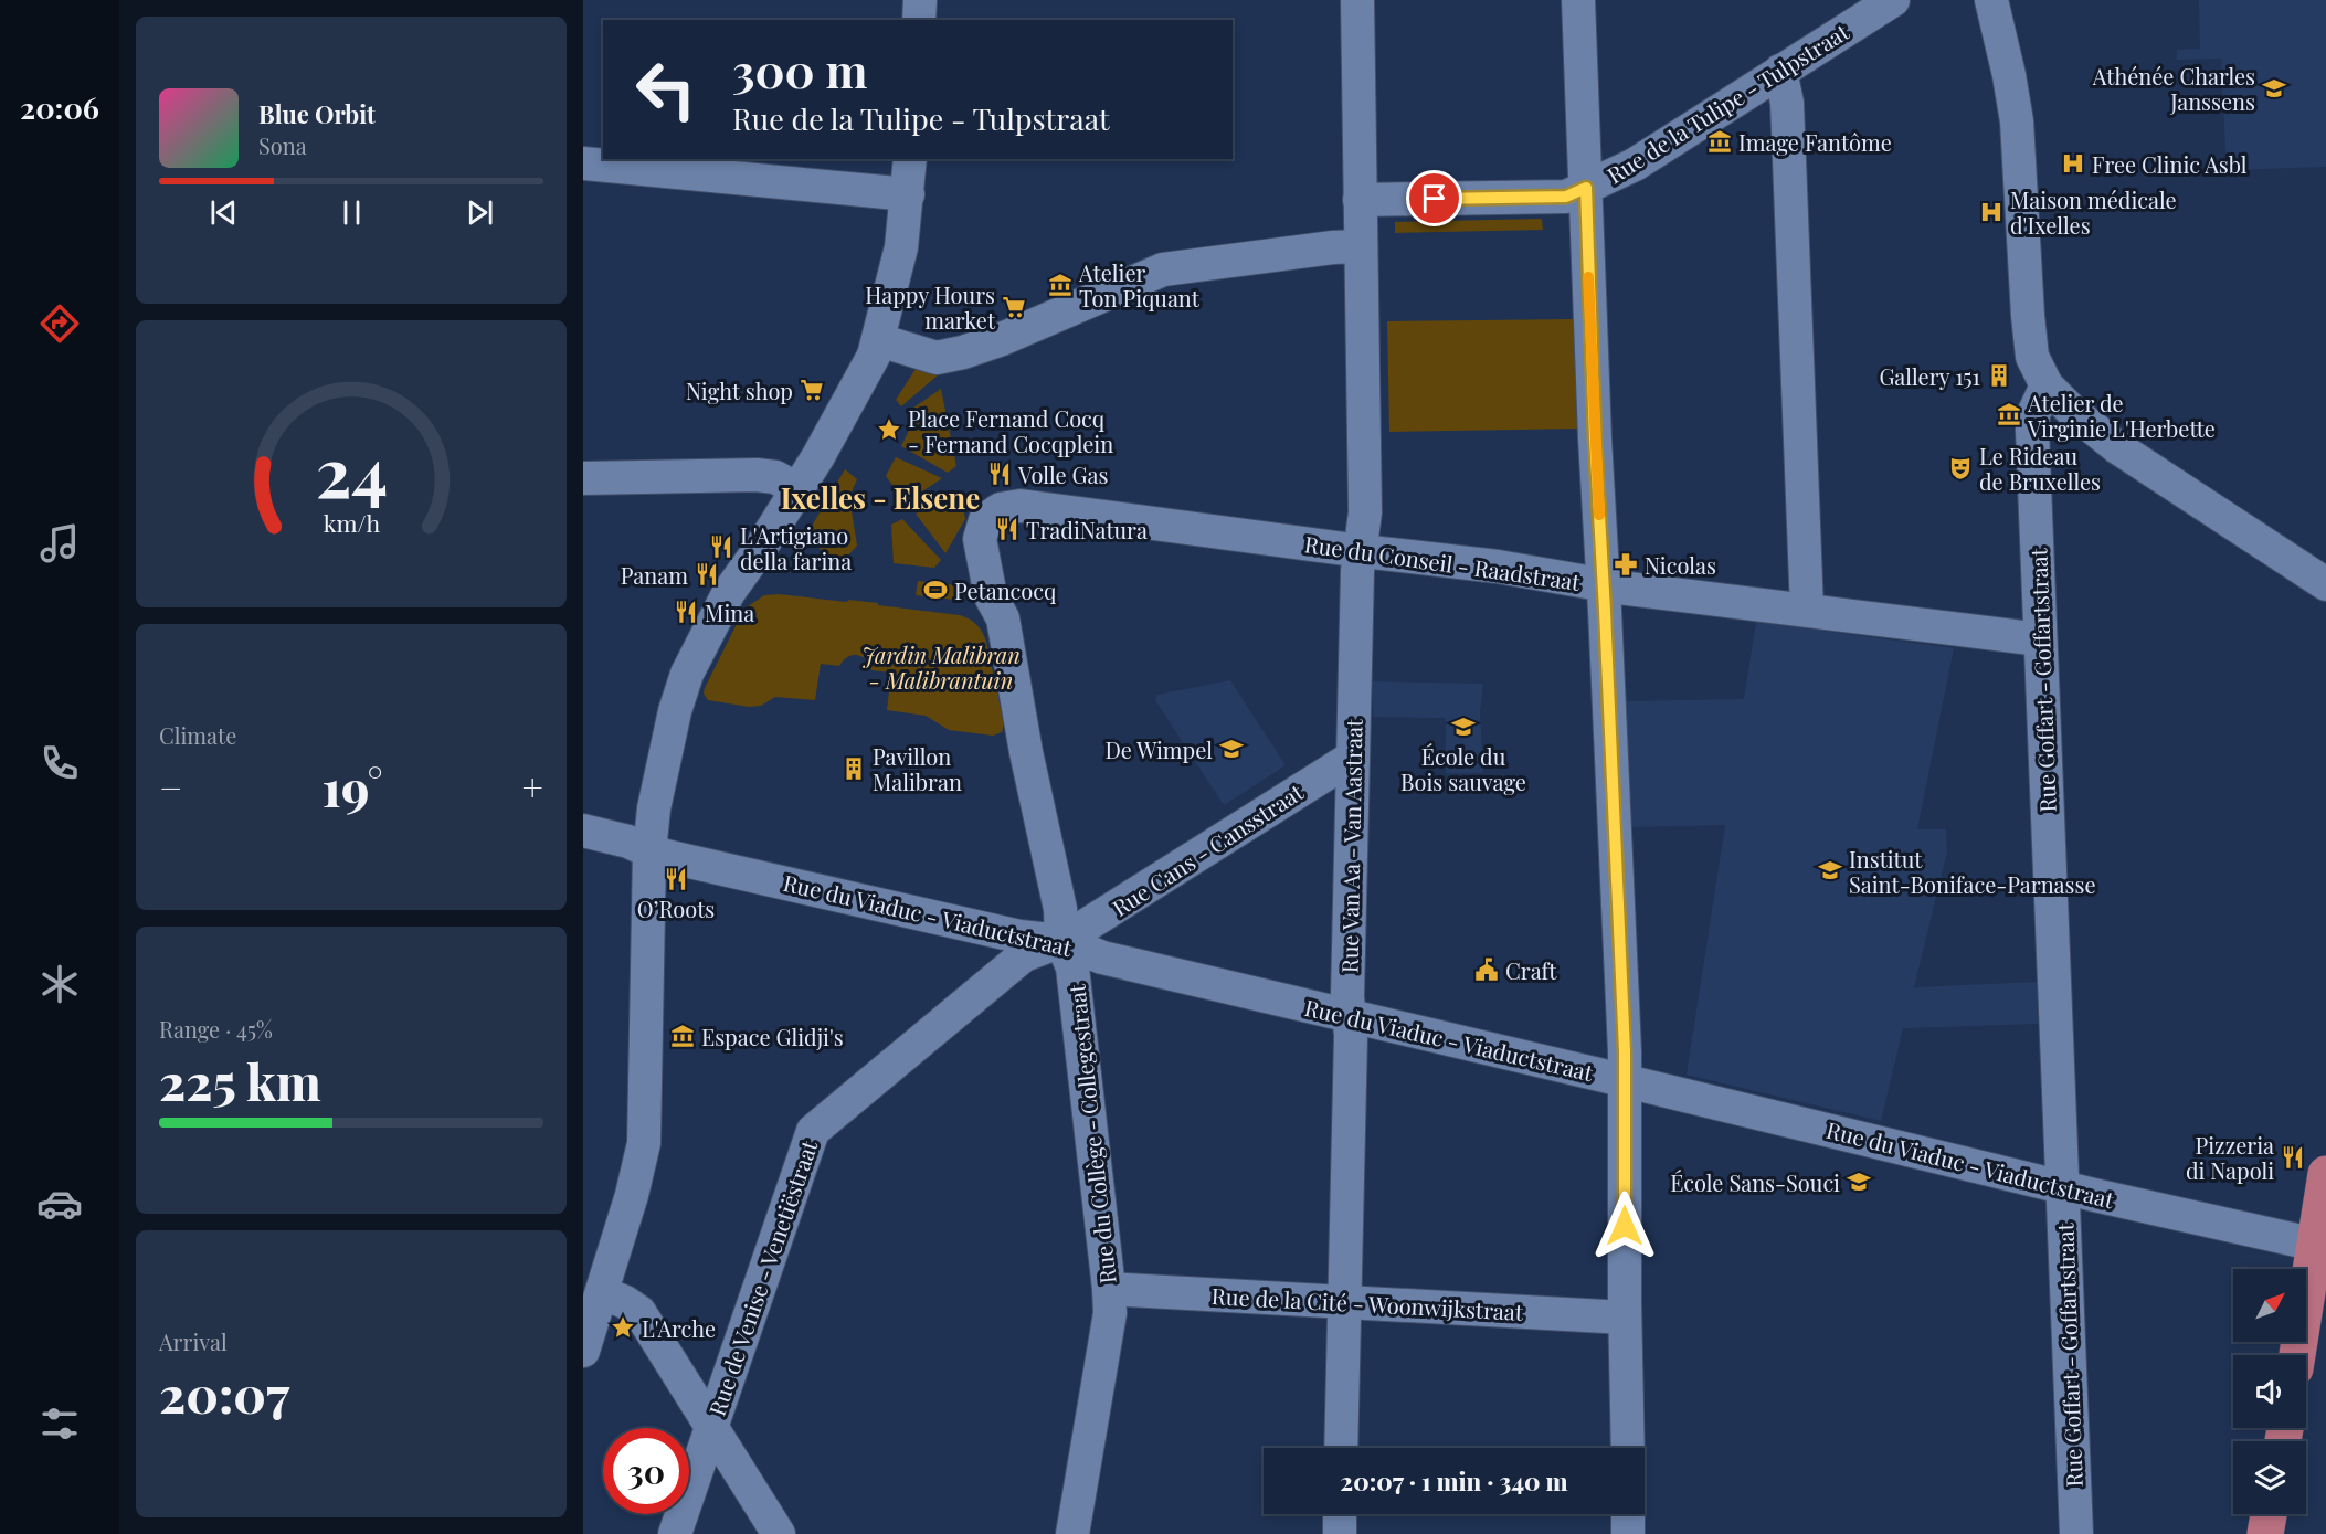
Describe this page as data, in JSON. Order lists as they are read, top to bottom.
{
  "streets": {
    "street": [
      "Rue de la Tulipe - Tulpstraat",
      "Rue du Conseil - Raadstraat",
      "Rue Goffart - Goffartstraat",
      "Rue Van Aa - Van Aastraat",
      "Rue Cans - Cansstraat",
      "Rue du Viaduc - Viaductstraat",
      "Rue du Collège - Collegestraat",
      "Rue de Venise - Venetiëstraat",
      "Rue de la Cité - Woonwijkstraat"
    ]
  },
  "crossings": [
    ["Rue de la Tulipe - Tulpstraat", "Rue Van Aa - Van Aastraat"],
    ["Rue du Conseil - Raadstraat", "Rue Goffart - Goffartstraat"],
    ["Rue du Conseil - Raadstraat", "Rue Van Aa - Van Aastraat"],
    ["Rue du Conseil - Raadstraat", "Rue du Collège - Collegestraat"],
    ["Rue Goffart - Goffartstraat", "Rue du Viaduc - Viaductstraat"],
    ["Rue Van Aa - Van Aastraat", "Rue Cans - Cansstraat"],
    ["Rue Van Aa - Van Aastraat", "Rue du Viaduc - Viaductstraat"],
    ["Rue Van Aa - Van Aastraat", "Rue de la Cité - Woonwijkstraat"],
    ["Rue Cans - Cansstraat", "Rue du Viaduc - Viaductstraat"],
    ["Rue Cans - Cansstraat", "Rue du Collège - Collegestraat"],
    ["Rue Cans - Cansstraat", "Rue de Venise - Venetiëstraat"],
    ["Rue du Viaduc - Viaductstraat", "Rue du Collège - Collegestraat"],
    ["Rue du Viaduc - Viaductstraat", "Rue de Venise - Venetiëstraat"],
    ["Rue du Collège - Collegestraat", "Rue de Venise - Venetiëstraat"],
    ["Rue du Collège - Collegestraat", "Rue de la Cité - Woonwijkstraat"]
  ],
  "districts": ["Ixelles - Elsene"],
  "parks": ["Jardin Malibran - Malibrantuin"],
  "places": {
    "school or university": [
      "Athénée Charles Janssens",
      "École du Bois sauvage",
      "De Wimpel",
      "Institut Saint-Boniface-Parnasse",
      "École Sans-Souci"
    ],
    "museum": [
      "Image Fantôme",
      "Atelier Ton Piquant",
      "Atelier de Virginie L'Herbette",
      "Espace Glidji's"
    ],
    "hospital": ["Free Clinic Asbl", "Maison médicale d'Ixelles"],
    "supermarket": ["Happy Hours market", "Night shop"],
    "building": ["Gallery 151", "Pavillon Malibran"],
    "place": ["Place Fernand Cocq - Fernand Cocqplein", "L'Arche"],
    "theatre": ["Le Rideau de Bruxelles"],
    "restaurant": [
      "Volle Gas",
      "TradiNatura",
      "L'Artigiano della farina",
      "Panam",
      "Mina",
      "O’Roots",
      "Pizzeria di Napoli"
    ],
    "pharmacy": ["Nicolas"],
    "sports": ["Petancocq"],
    "public building": ["Craft"]
  },
  "north": "top right",
  "page": {
    "tabs": "20:06",
    "turn": ["300 m", "Rue de la Tulipe - Tulpstraat"],
    "song": ["Blue Orbit", "Sona"],
    "tile": [
      "Climate",
      ["Range · 45%", "225 km"],
      ["Arrival", "20:07"]
    ],
    "heat": ["−", "19°", "+"],
    "limit": "30",
    "trip": "20:07 · 1 min · 340 m",
    "gauge": ["24", "km/h"]
  }
}
